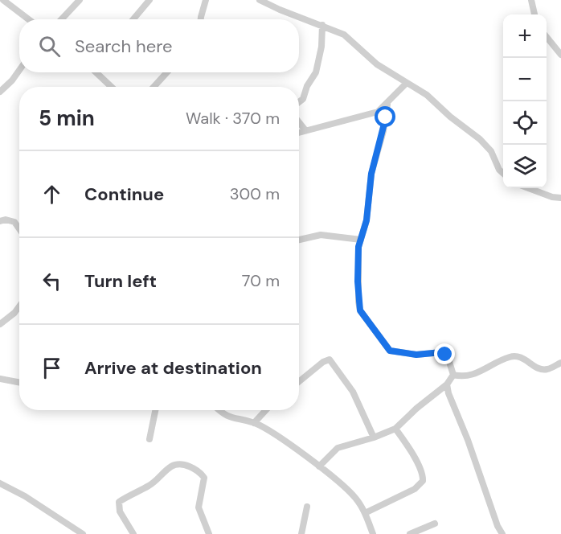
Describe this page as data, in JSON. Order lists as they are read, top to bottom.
{
  "page": {
    "map_buttons": ["+", "−"],
    "search": "Search here",
    "heading": ["5 min", "Walk · 370 m"],
    "list": [
      ["Continue", "300 m"],
      ["Turn left", "70 m"],
      "Arrive at destination"
    ]
  }
}
